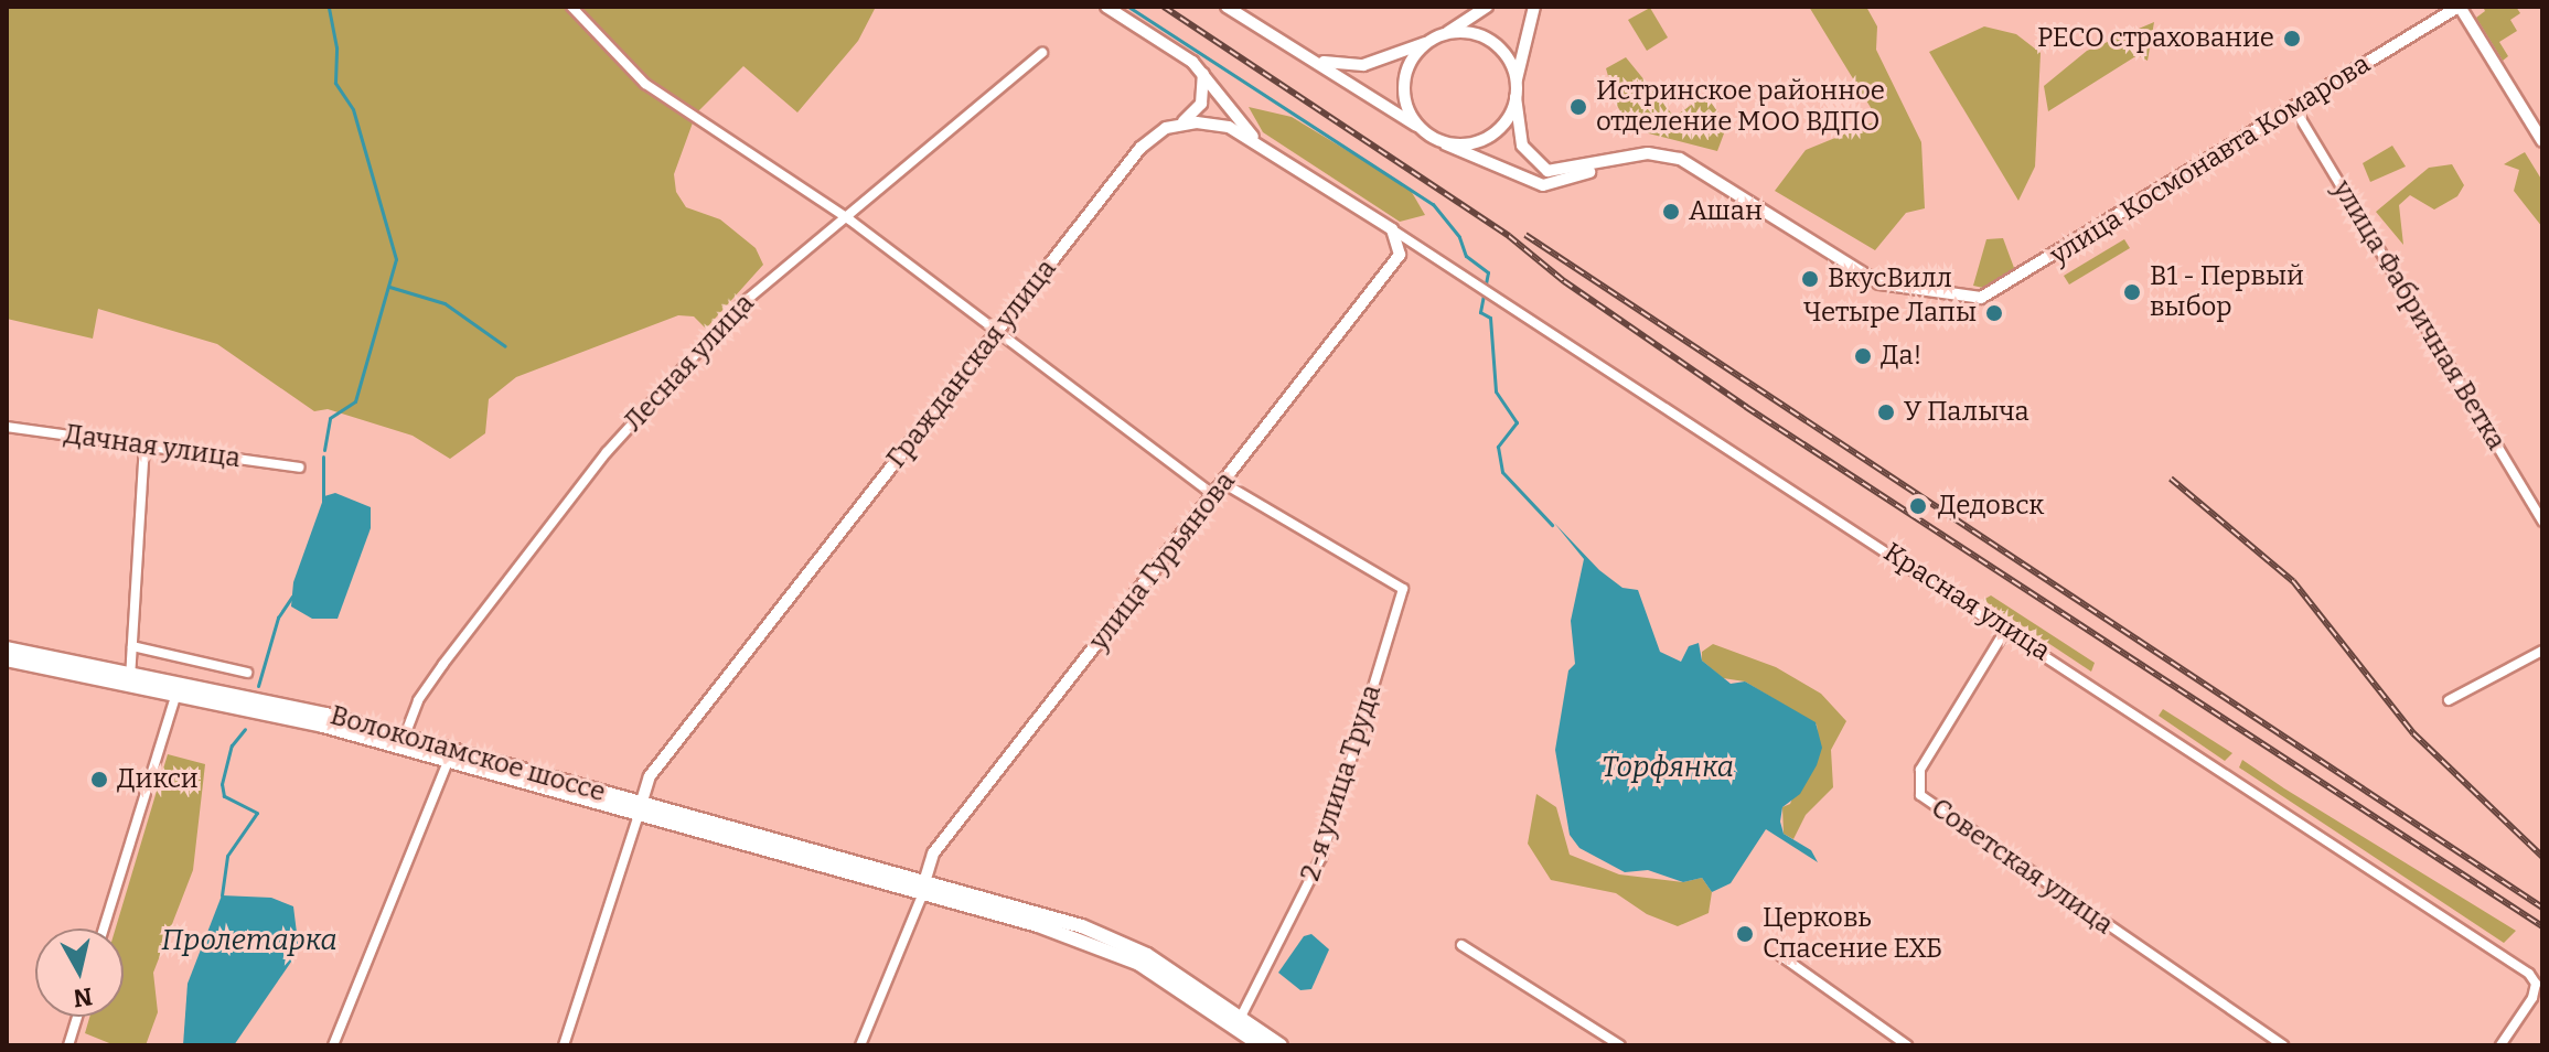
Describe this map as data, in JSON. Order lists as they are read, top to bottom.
{
  "streets": {
    "main road": ["Волоколамское шоссе"],
    "street": [
      "улица Космонавта Комарова",
      "улица Фабричная Ветка",
      "Лесная улица",
      "Гражданская улица",
      "Дачная улица",
      "улица Гурьянова",
      "Красная улица",
      "2-я улица Труда",
      "Советская улица"
    ]
  },
  "crossings": [
    ["улица Космонавта Комарова", "улица Фабричная Ветка"],
    ["Лесная улица", "Волоколамское шоссе"],
    ["Гражданская улица", "Волоколамское шоссе"],
    ["улица Гурьянова", "Красная улица"],
    ["улица Гурьянова", "Волоколамское шоссе"],
    ["улица Гурьянова", "2-я улица Труда"],
    ["Красная улица", "Советская улица"]
  ],
  "water": ["Торфянка", "Пролетарка"],
  "places": [
    "РЕСО страхование",
    "Истринское районное отделение МОО ВДПО",
    "Ашан",
    "ВкусВилл",
    "В1 - Первый выбор",
    "Четыре Лапы",
    "Да!",
    "У Палыча",
    "Дедовск",
    "Дикси",
    "Церковь Спасение ЕХБ"
  ],
  "north": "bottom"
}
